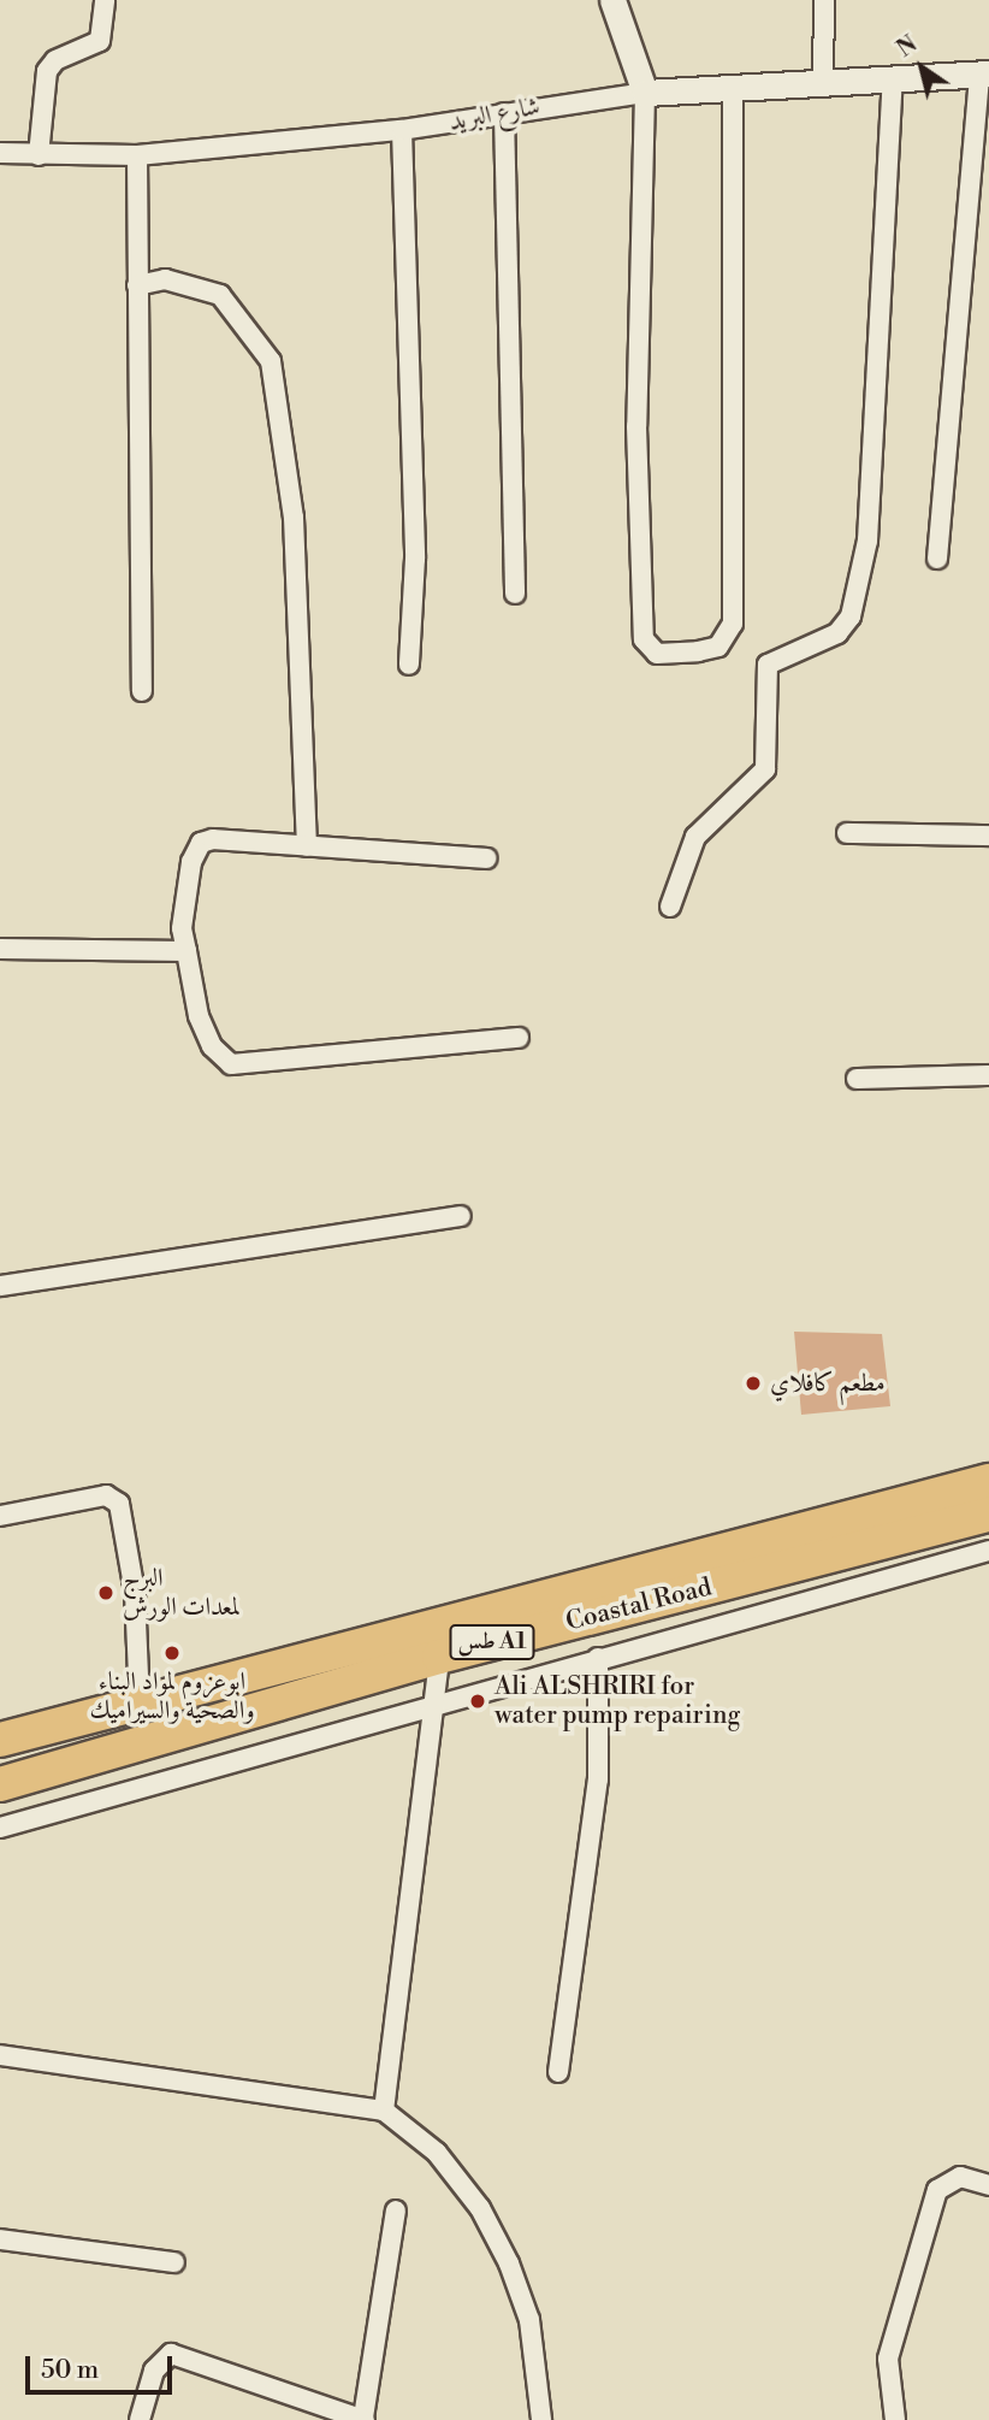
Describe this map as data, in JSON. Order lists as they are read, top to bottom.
{
  "streets": {
    "highway": ["Coastal Road", "طس A1"],
    "street": ["شارع البريد"]
  },
  "places": [
    "مطعم كافلاي",
    "البرج لمعدات الورش",
    "ابوعزوم لمواد البناء والصحية والسيراميك",
    "Ali ALSHRIRI for water pump repairing"
  ],
  "scale_bar": "50 m",
  "north": "top left"
}
